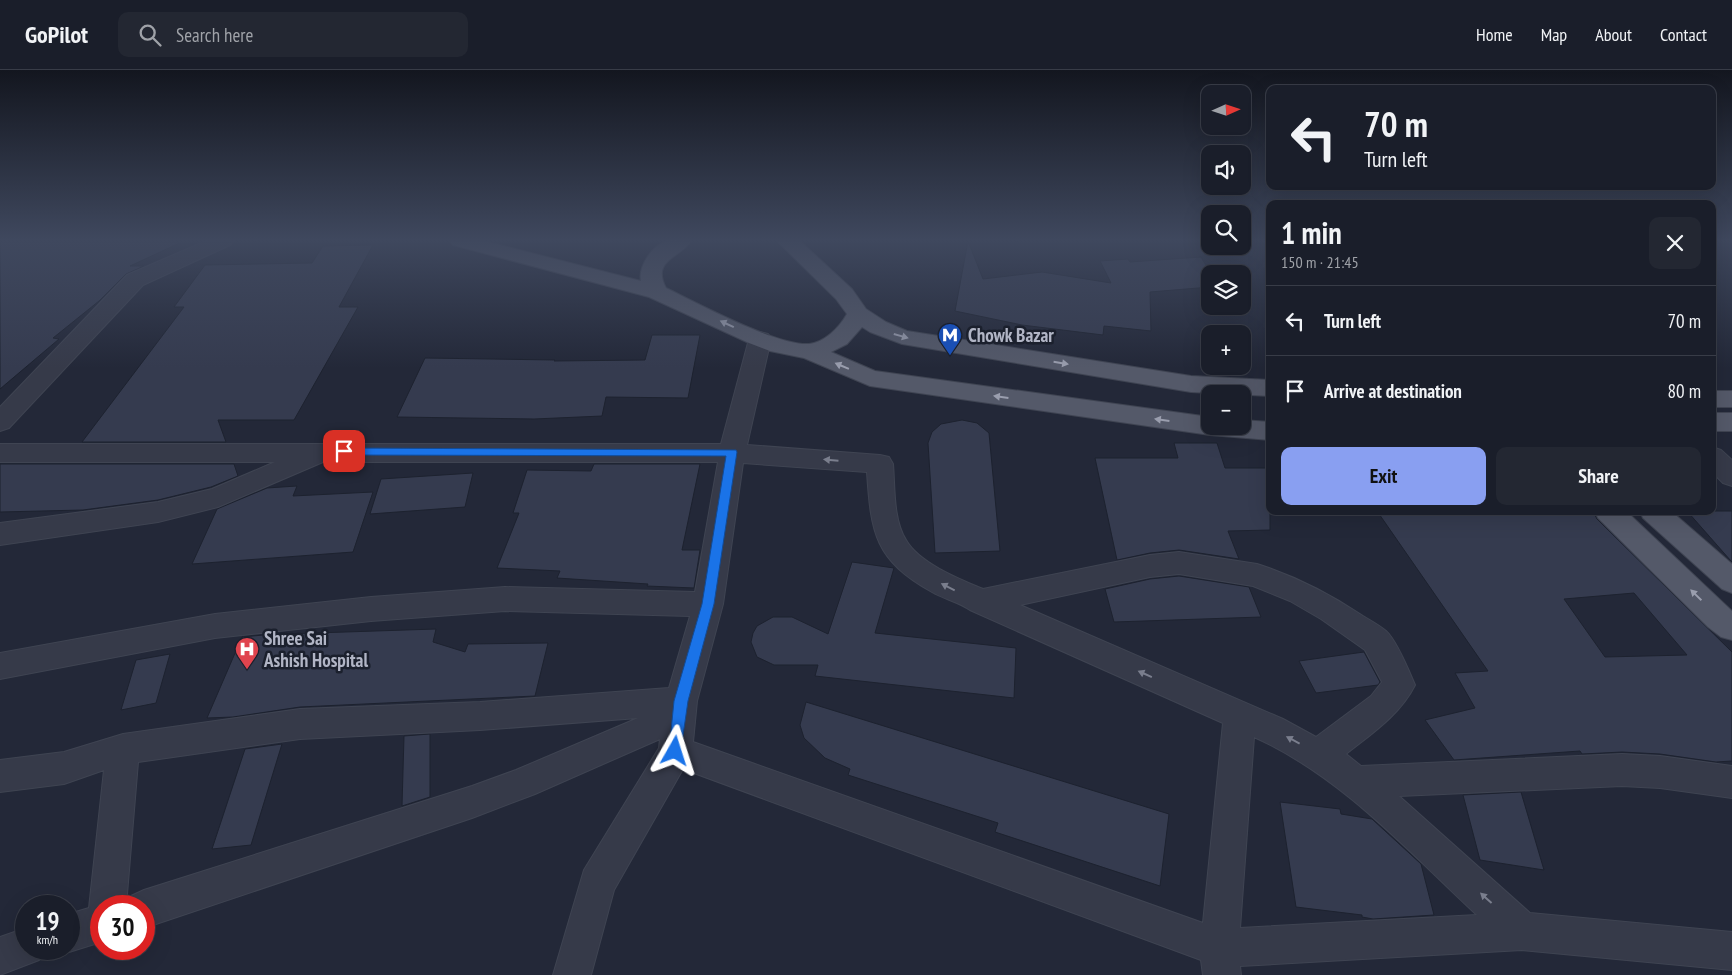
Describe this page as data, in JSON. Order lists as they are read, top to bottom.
{
  "places": {
    "metro station": ["Chowk Bazar"],
    "hospital": ["Shree Sai Ashish Hospital"]
  },
  "north": "right",
  "page": {
    "header": "GoPilot",
    "search": "Search here",
    "nav": [
      "Home",
      "Map",
      "About",
      "Contact"
    ],
    "map_buttons": ["+", "−"],
    "turn": ["70 m", "Turn left"],
    "heading": ["1 min", "150 m · 21:45"],
    "list": [
      {
        "name": "Turn left",
        "value": "70 m"
      },
      {
        "name": "Arrive at destination",
        "value": "80 m"
      }
    ],
    "buttons": ["Exit", "Share"],
    "speed": "19 km/h",
    "limit": "30"
  }
}
